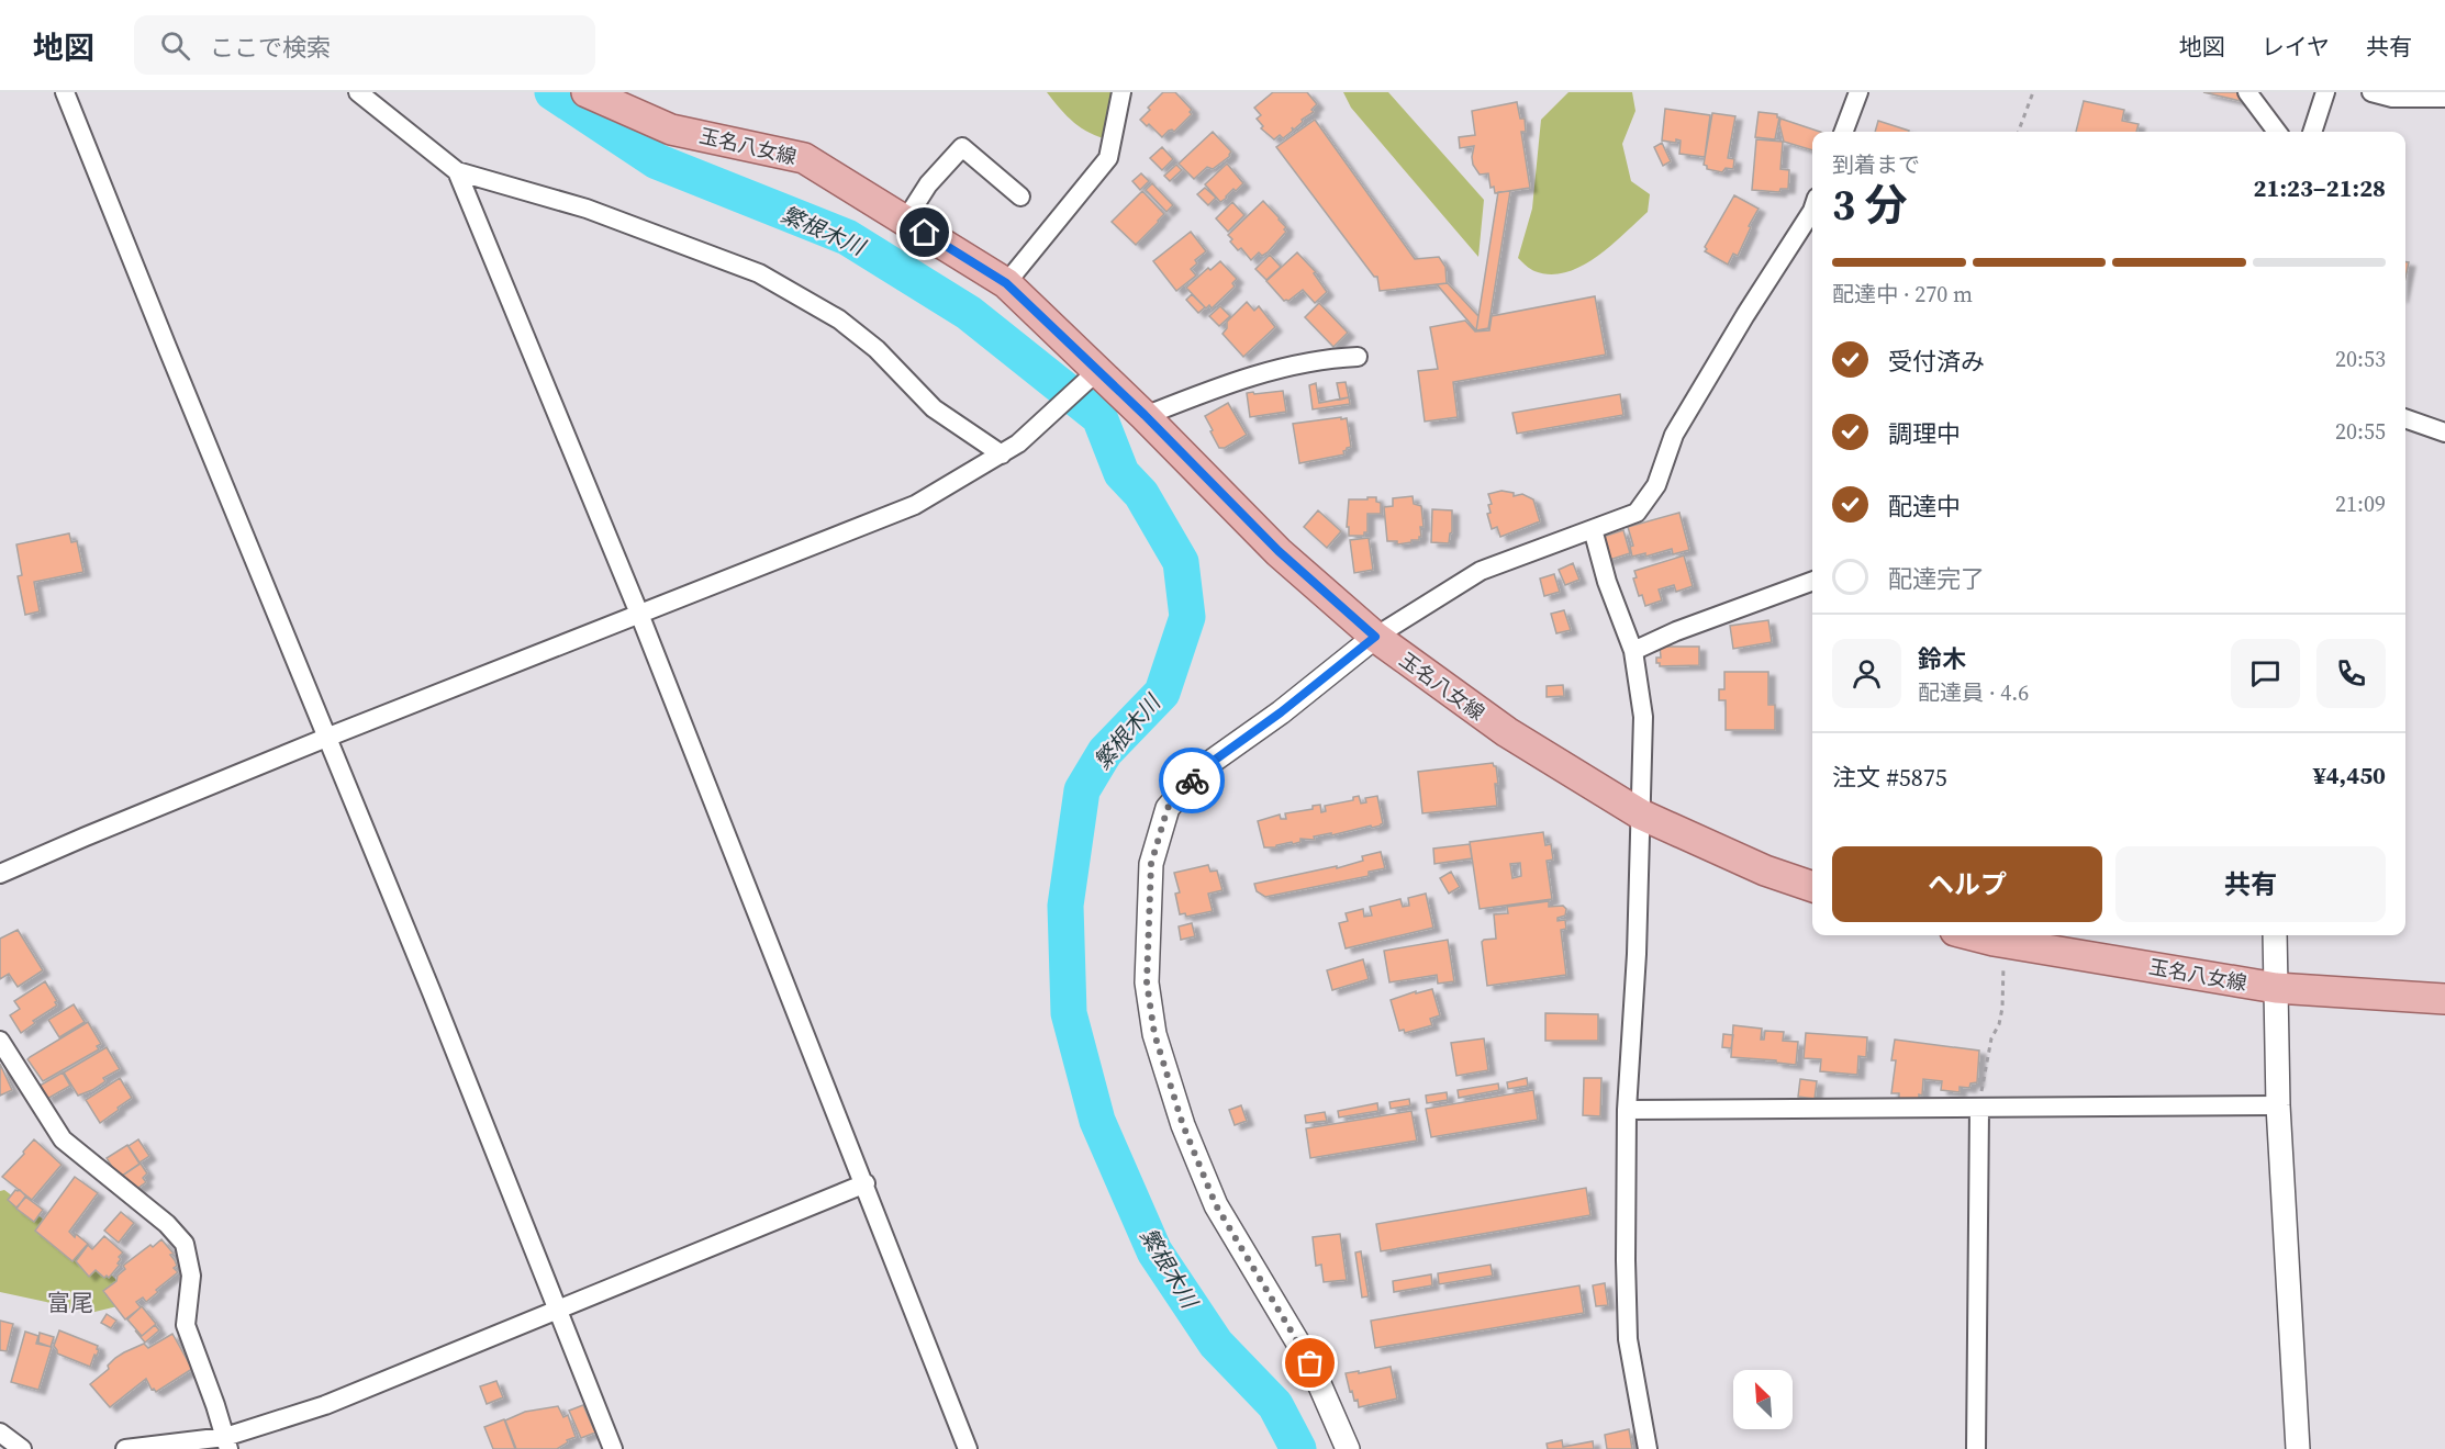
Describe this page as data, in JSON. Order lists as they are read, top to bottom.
{
  "streets": {
    "main road": ["玉名八女線"]
  },
  "districts": ["富尾"],
  "water": ["繁根木川"],
  "north": "top left",
  "page": {
    "header": "地図",
    "search": "ここで検索",
    "nav": ["地図", "レイヤ", "共有"],
    "heading": ["3 分", "到着まで", "21:23–21:28"],
    "panel": [
      "鈴木",
      "配達員 · 4.6",
      "注文 #5875",
      "¥4,450"
    ],
    "bar": "配達中 · 270 m",
    "list": [
      ["受付済み", "20:53"],
      ["調理中", "20:55"],
      ["配達中", "21:09"],
      "配達完了"
    ],
    "buttons": ["ヘルプ", "共有"]
  }
}
